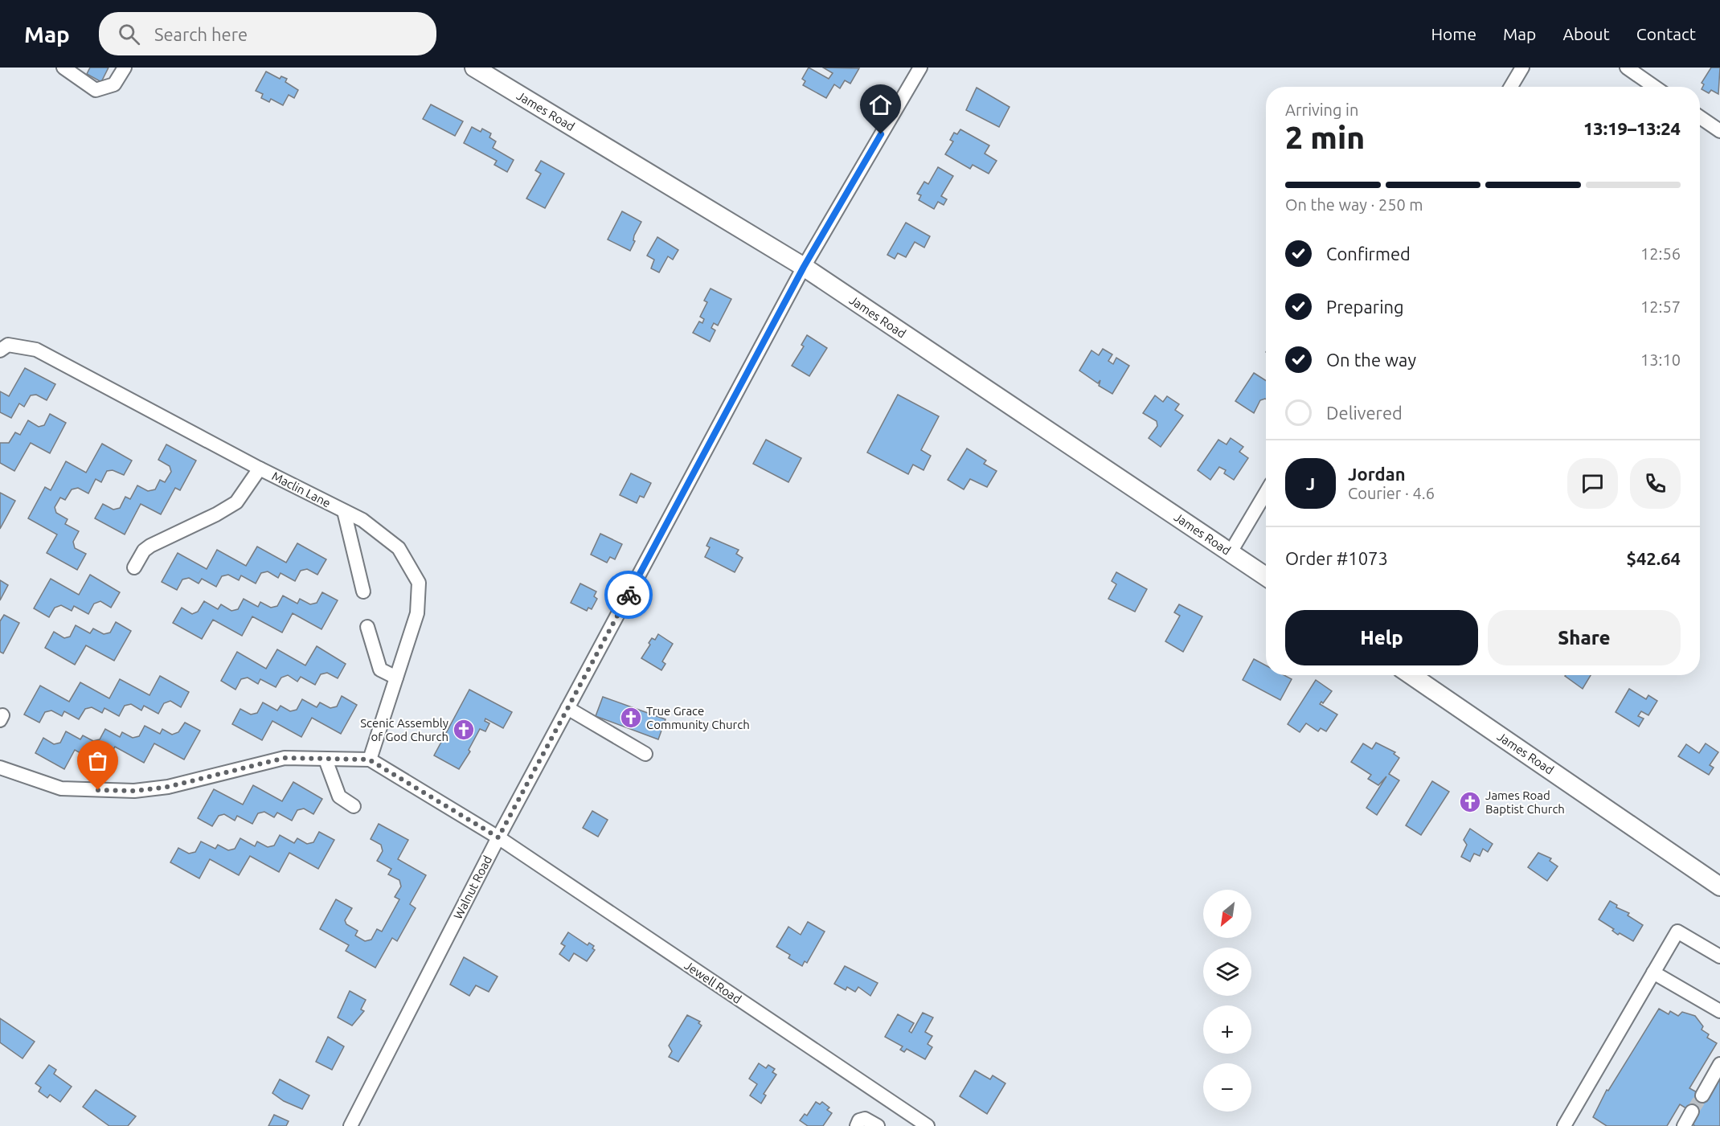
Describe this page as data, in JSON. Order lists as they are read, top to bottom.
{
  "streets": {
    "main road": ["James Road"],
    "street": ["Maclin Lane", "Walnut Road", "Jewell Road"]
  },
  "crossings": [
    ["James Road", "Walnut Road"],
    ["Maclin Lane", "Jewell Road"],
    ["Walnut Road", "Jewell Road"]
  ],
  "places": {
    "church": ["True Grace Community Church", "Scenic Assembly of God Church", "James Road Baptist Church"]
  },
  "north": "bottom left",
  "page": {
    "header": "Map",
    "search": "Search here",
    "nav": [
      "Home",
      "Map",
      "About",
      "Contact"
    ],
    "heading": ["2 min", "Arriving in", "13:19–13:24"],
    "panel": [
      "Jordan",
      "Courier · 4.6",
      "Order #1073",
      "$42.64"
    ],
    "bar": "On the way · 250 m",
    "list": [
      ["Confirmed", "12:56"],
      ["Preparing", "12:57"],
      ["On the way", "13:10"],
      "Delivered"
    ],
    "round": "J",
    "buttons": ["Help", "Share"],
    "map_buttons": ["+", "−"]
  }
}
